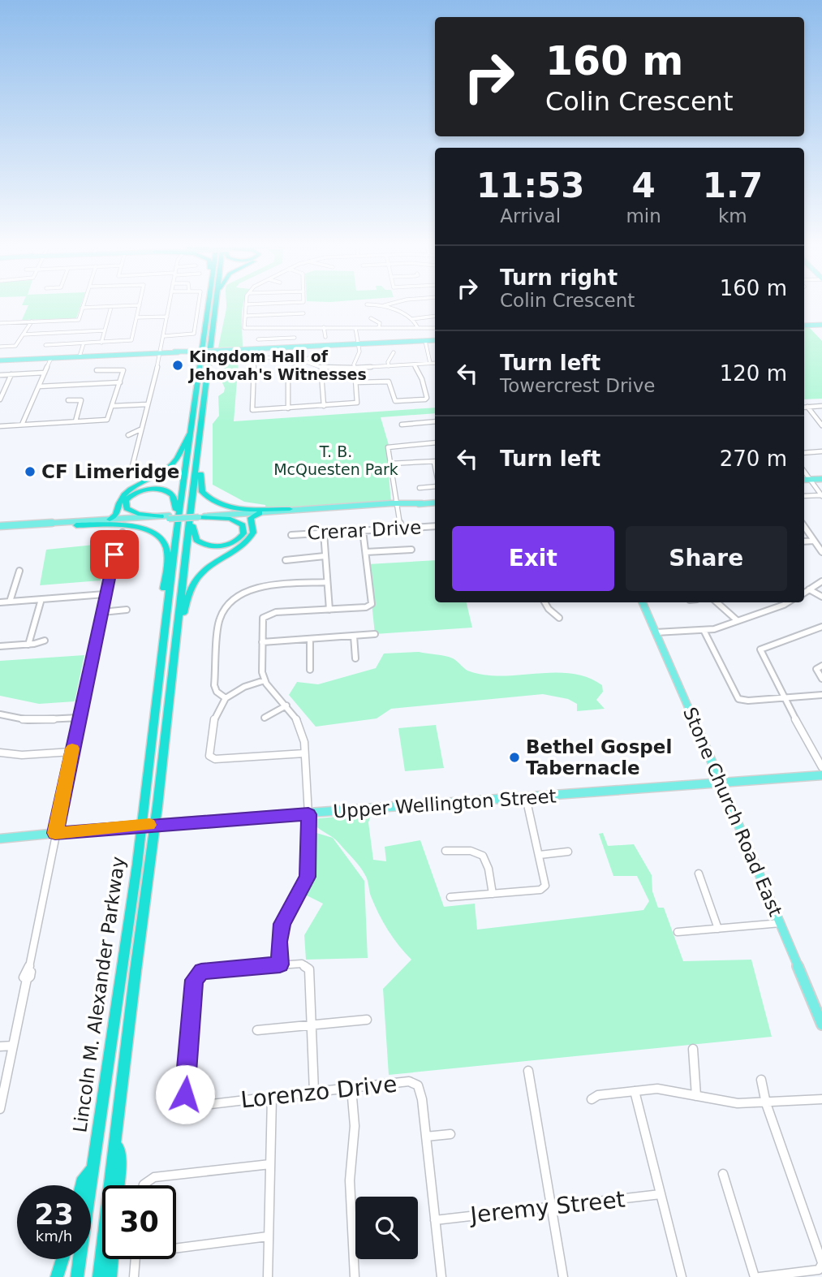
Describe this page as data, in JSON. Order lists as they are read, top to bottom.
{
  "streets": {
    "highway": ["Lincoln M. Alexander Parkway"],
    "main road": ["Upper Wellington Street", "Stone Church Road East"],
    "street": ["Crerar Drive", "Lorenzo Drive", "Jeremy Street"]
  },
  "crossings": [
    ["Upper Wellington Street", "Stone Church Road East"],
    ["Lorenzo Drive", "Jeremy Street"]
  ],
  "parks": ["T. B. McQuesten Park"],
  "places": ["Kingdom Hall of Jehovah's Witnesses", "CF Limeridge", "Bethel Gospel Tabernacle"],
  "page": {
    "turn": ["160 m", "Colin Crescent"],
    "eta": [
      "11:53",
      "Arrival",
      "4",
      "min",
      "1.7",
      "km"
    ],
    "list": [
      {
        "name": "Turn right",
        "note": "Colin Crescent",
        "value": "160 m"
      },
      {
        "name": "Turn left",
        "note": "Towercrest Drive",
        "value": "120 m"
      },
      {
        "name": "Turn left",
        "value": "270 m"
      }
    ],
    "buttons": ["Exit", "Share"],
    "speed": "23 km/h",
    "limit": "30"
  }
}
